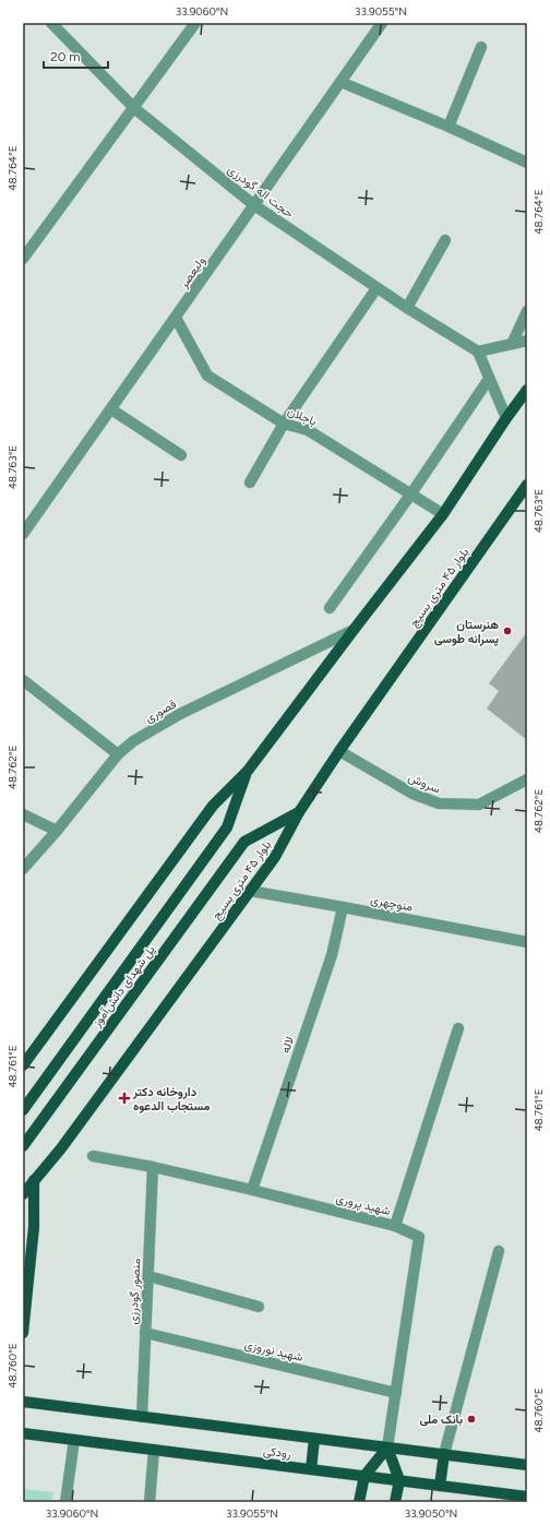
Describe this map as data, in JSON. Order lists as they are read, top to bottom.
{
  "streets": {
    "main road": ["بلوار ۴۵ متری بسیج", "پل شهدای دانش‌آموز", "رودکی"],
    "street": [
      "حجت اله گودرزی",
      "ولیعصر",
      "باجلان",
      "قصوری",
      "سروش",
      "منوچهری",
      "لاله",
      "شهید پروری",
      "منصور گودرزی",
      "شهید نوروزی"
    ]
  },
  "crossings": [
    ["حجت اله گودرزی", "ولیعصر"],
    ["ولیعصر", "باجلان"],
    ["بلوار ۴۵ متری بسیج", "سروش"],
    ["بلوار ۴۵ متری بسیج", "منوچهری"],
    ["بلوار ۴۵ متری بسیج", "پل شهدای دانش‌آموز"],
    ["منوچهری", "لاله"],
    ["لاله", "شهید پروری"],
    ["شهید پروری", "منصور گودرزی"],
    ["شهید پروری", "شهید نوروزی"],
    ["شهید پروری", "رودکی"],
    ["منصور گودرزی", "شهید نوروزی"],
    ["منصور گودرزی", "رودکی"]
  ],
  "places": {
    "other": ["هنرستان پسرانه طوسی", "بانک ملی"],
    "health": ["داروخانه دکتر مستجاب الدعوه"]
  },
  "scale_bar": "20 m",
  "coordinates": [
    "33.9060°N",
    "33.9055°N",
    "48.764°E",
    "48.763°E",
    "48.762°E",
    "48.761°E",
    "48.760°E",
    "33.9050°N"
  ]
}
